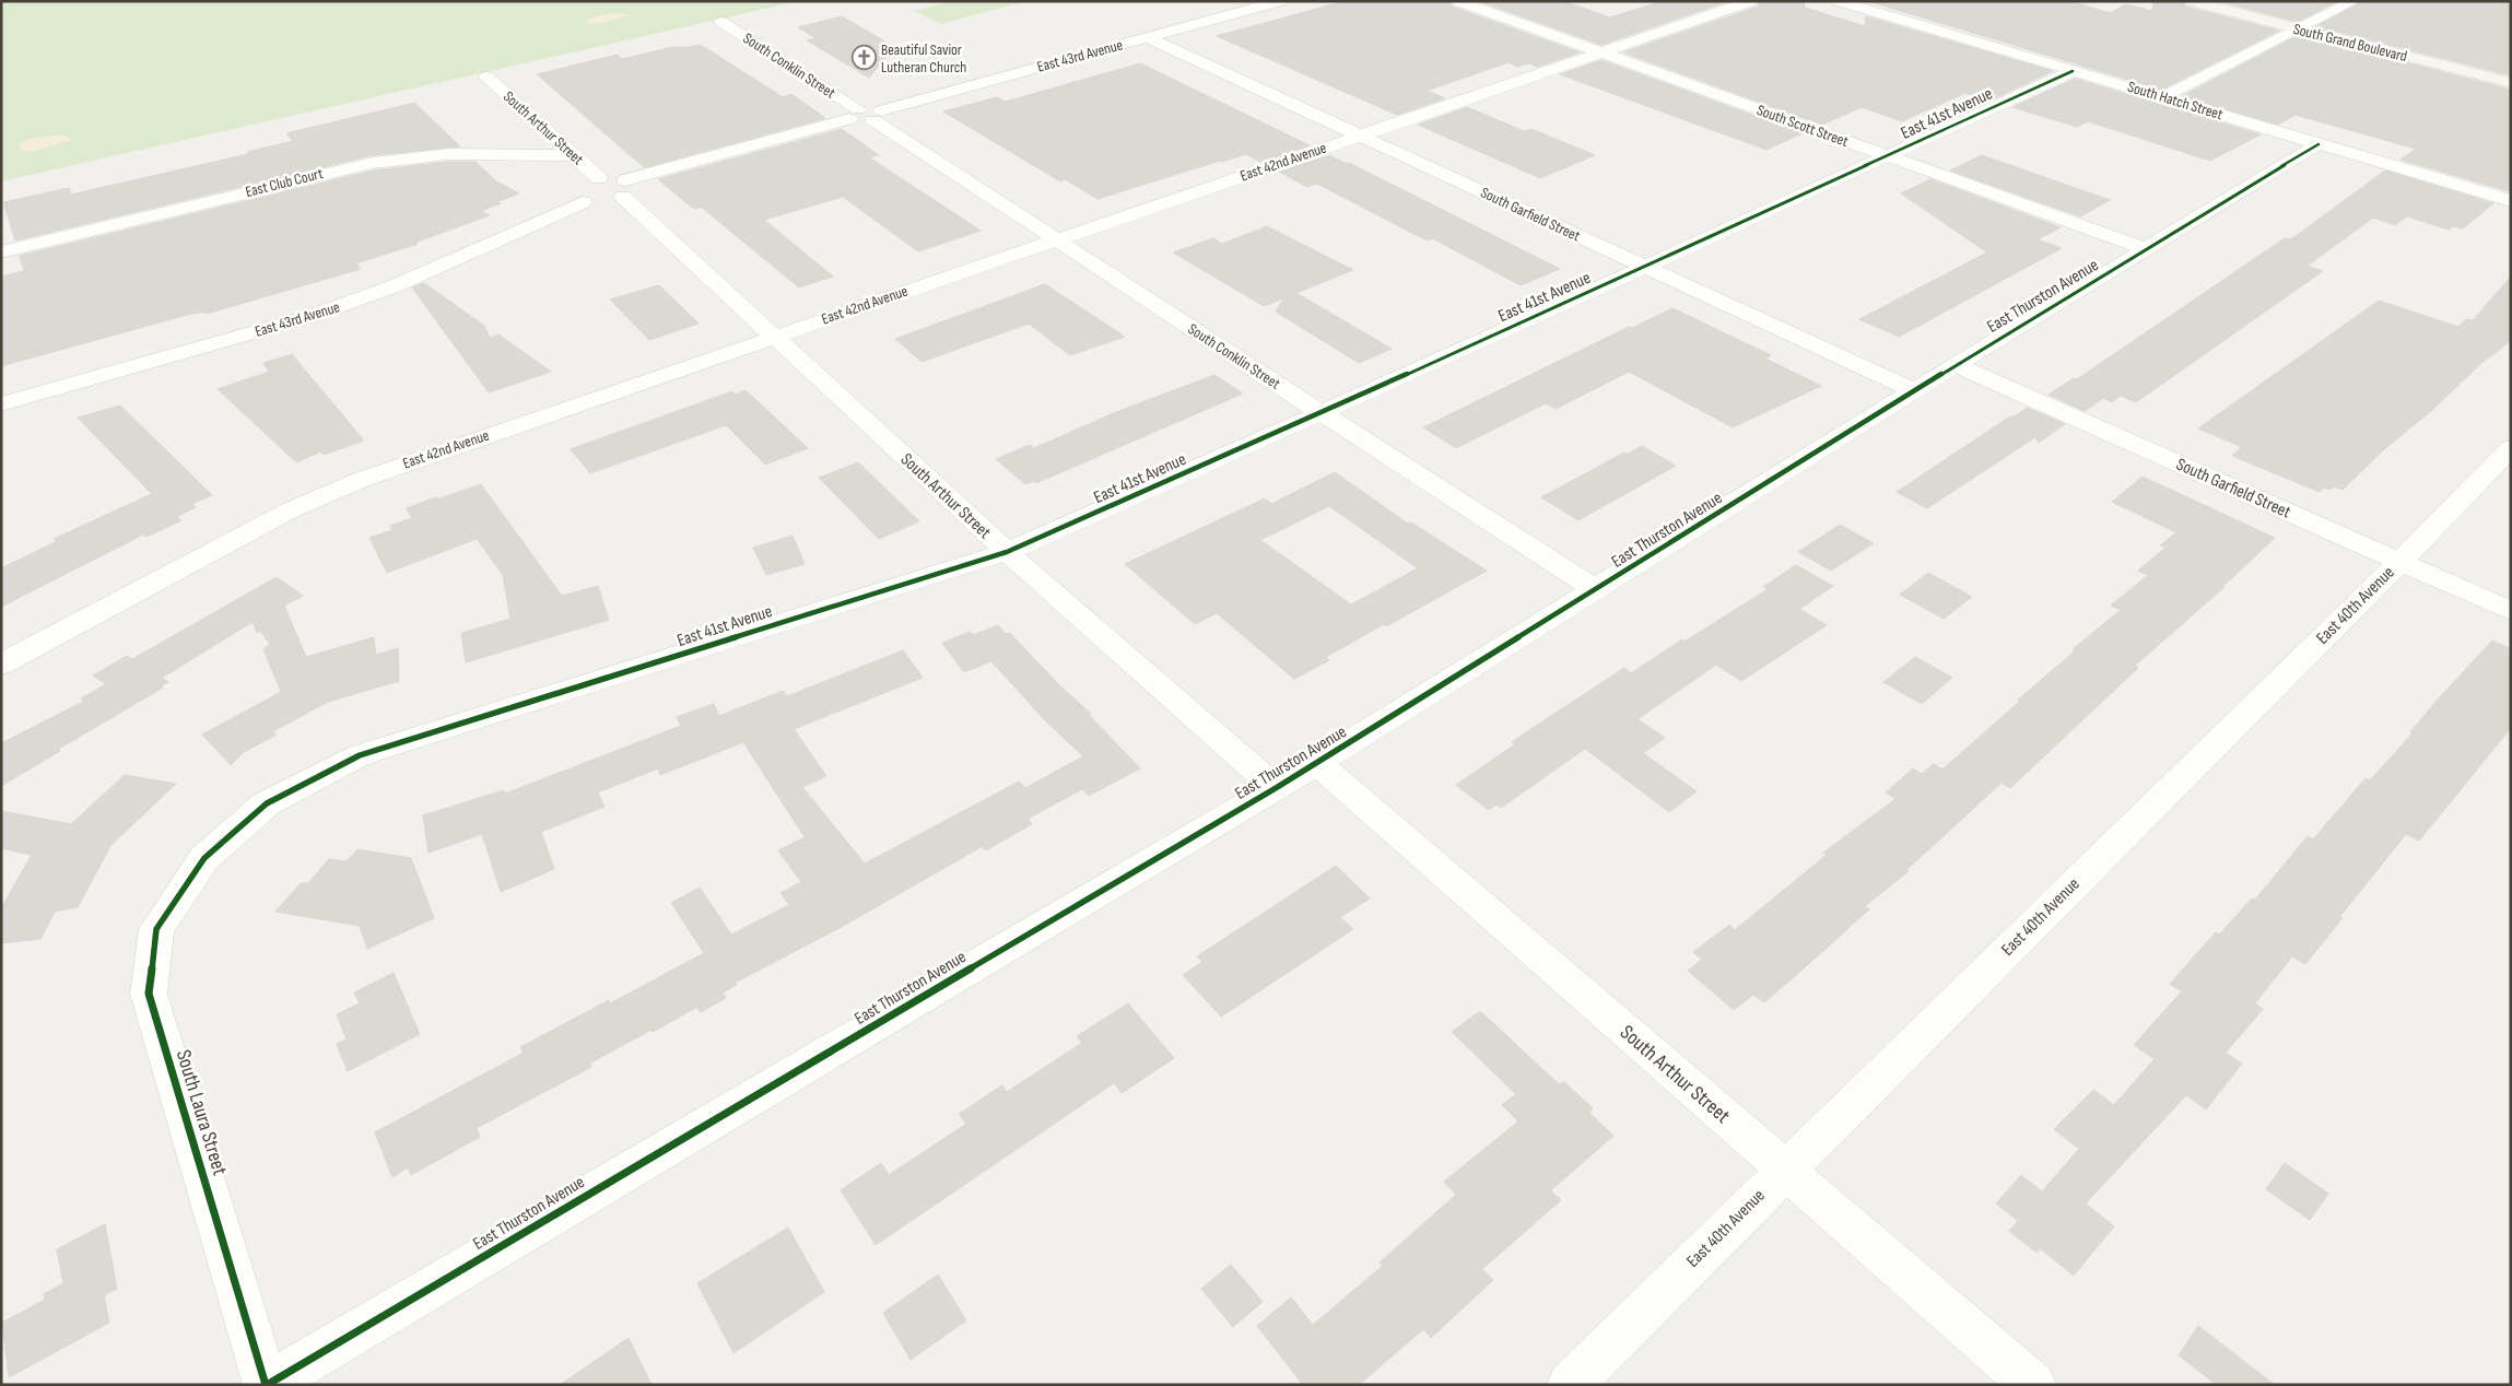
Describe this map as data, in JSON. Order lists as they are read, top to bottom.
{
  "streets": {
    "main road": ["South Grand Boulevard"],
    "street": [
      "East 43rd Avenue",
      "South Conklin Street",
      "South Hatch Street",
      "East 41st Avenue",
      "South Scott Street",
      "South Arthur Street",
      "East 42nd Avenue",
      "East Club Court",
      "South Garfield Street",
      "East Thurston Avenue",
      "East 40th Avenue",
      "South Laura Street"
    ]
  },
  "crossings": [
    ["East 43rd Avenue", "South Conklin Street"],
    ["East 43rd Avenue", "South Arthur Street"],
    ["East 43rd Avenue", "South Garfield Street"],
    ["South Conklin Street", "East 41st Avenue"],
    ["South Conklin Street", "East 42nd Avenue"],
    ["South Conklin Street", "East Thurston Avenue"],
    ["South Hatch Street", "East 41st Avenue"],
    ["South Hatch Street", "East Thurston Avenue"],
    ["East 41st Avenue", "South Scott Street"],
    ["East 41st Avenue", "South Arthur Street"],
    ["East 41st Avenue", "South Garfield Street"],
    ["East 41st Avenue", "South Laura Street"],
    ["South Scott Street", "East 42nd Avenue"],
    ["South Scott Street", "East Thurston Avenue"],
    ["South Arthur Street", "East 42nd Avenue"],
    ["South Arthur Street", "East Club Court"],
    ["South Arthur Street", "East Thurston Avenue"],
    ["South Arthur Street", "East 40th Avenue"],
    ["East 42nd Avenue", "South Garfield Street"],
    ["South Garfield Street", "East Thurston Avenue"],
    ["South Garfield Street", "East 40th Avenue"],
    ["East Thurston Avenue", "South Laura Street"]
  ],
  "places": {
    "church": ["Beautiful Savior Lutheran Church"]
  }
}
